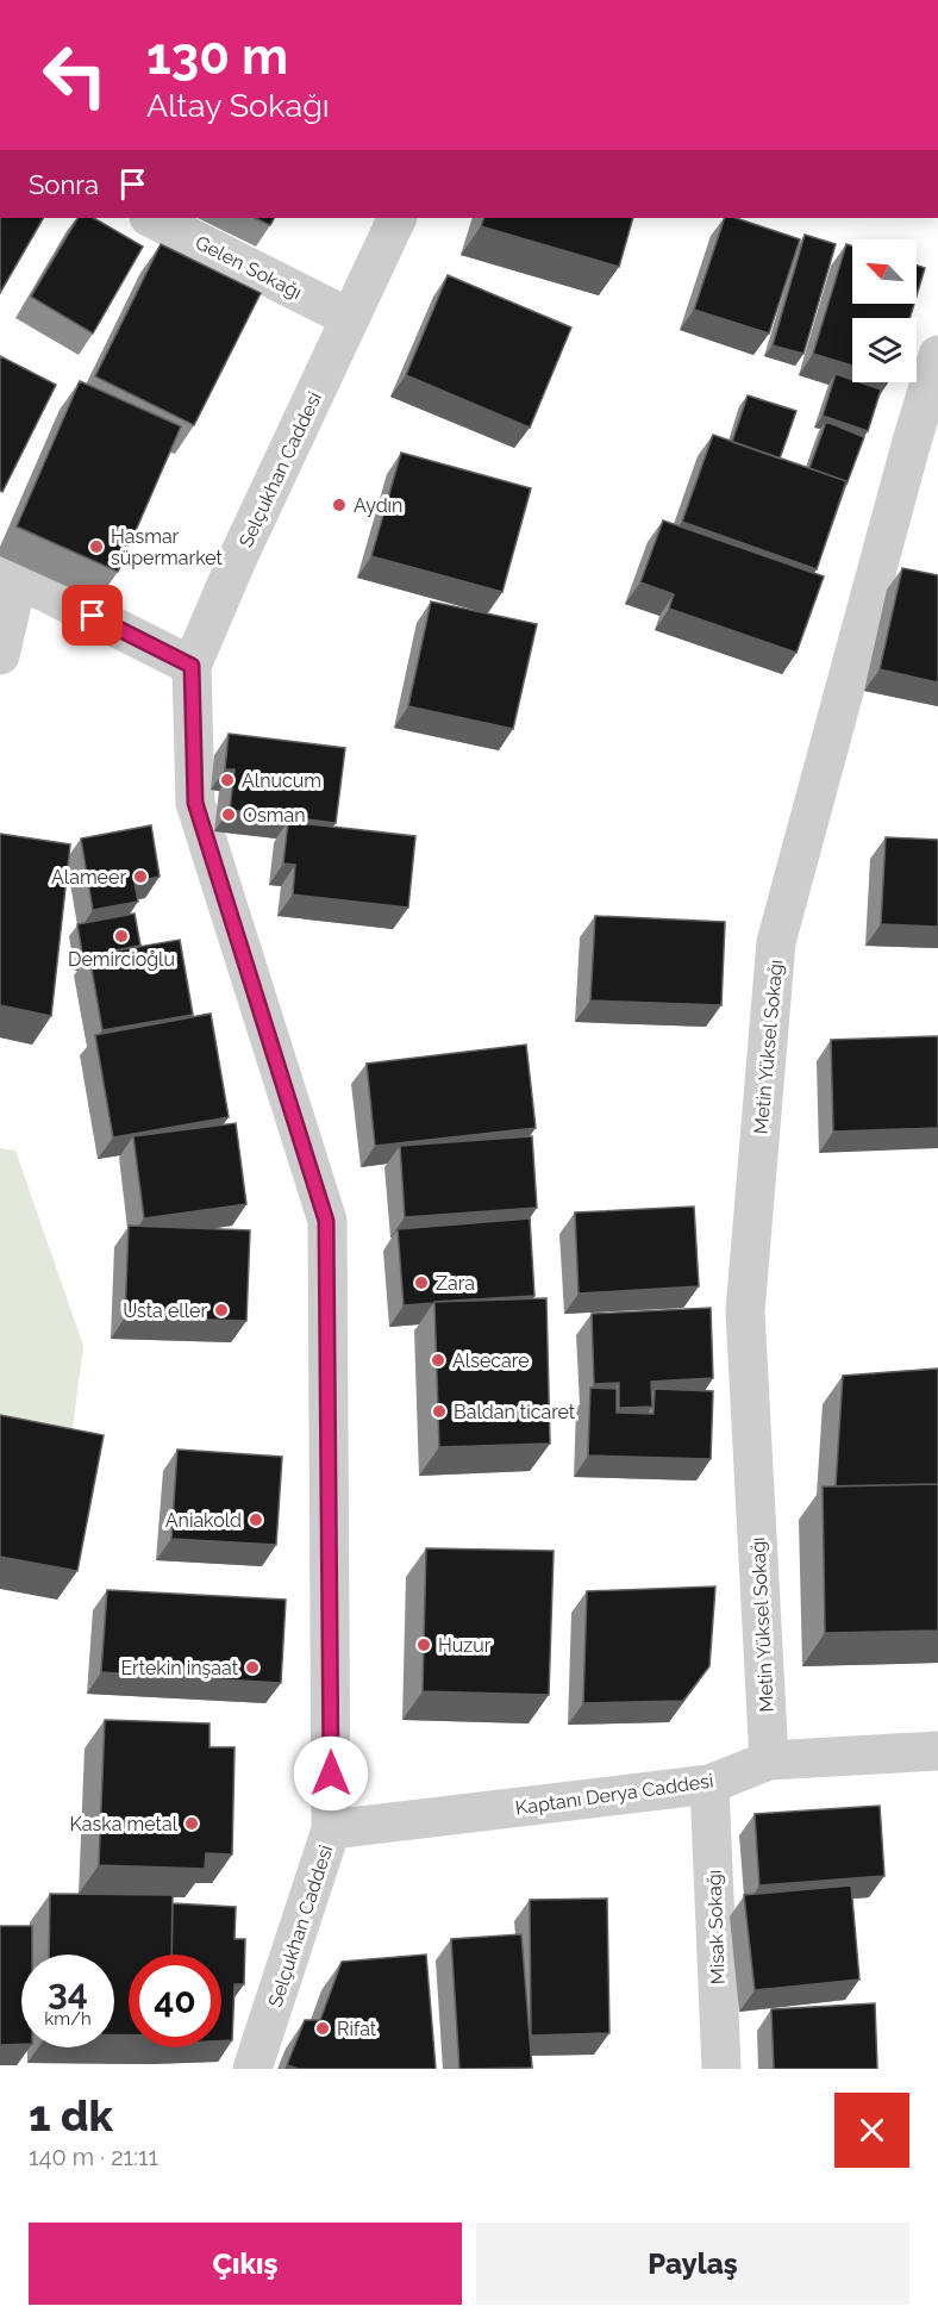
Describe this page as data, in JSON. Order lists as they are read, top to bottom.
{
  "streets": {
    "street": [
      "Gelen Sokağı",
      "Selçukhan Caddesi",
      "Metin Yüksel Sokağı",
      "Kaptanı Derya Caddesi",
      "Misak Sokağı"
    ]
  },
  "crossings": [
    ["Gelen Sokağı", "Selçukhan Caddesi"],
    ["Selçukhan Caddesi", "Kaptanı Derya Caddesi"],
    ["Metin Yüksel Sokağı", "Kaptanı Derya Caddesi"],
    ["Kaptanı Derya Caddesi", "Misak Sokağı"]
  ],
  "places": [
    "Aydın",
    "Hasmar süpermarket",
    "Alnucum",
    "Osman",
    "Alameer",
    "Demircioğlu",
    "Zara",
    "Usta eller",
    "Alsecare",
    "Baldan ticaret",
    "Aniakold",
    "Huzur",
    "Ertekin inşaat",
    "Kaska metal",
    "Rifat"
  ],
  "north": "top left",
  "page": {
    "turn": ["130 m", "Altay Sokağı"],
    "then": "Sonra",
    "speed": "34 km/h",
    "limit": "40",
    "heading": ["1 dk", "140 m · 21:11"],
    "buttons": ["Çıkış", "Paylaş"]
  }
}
